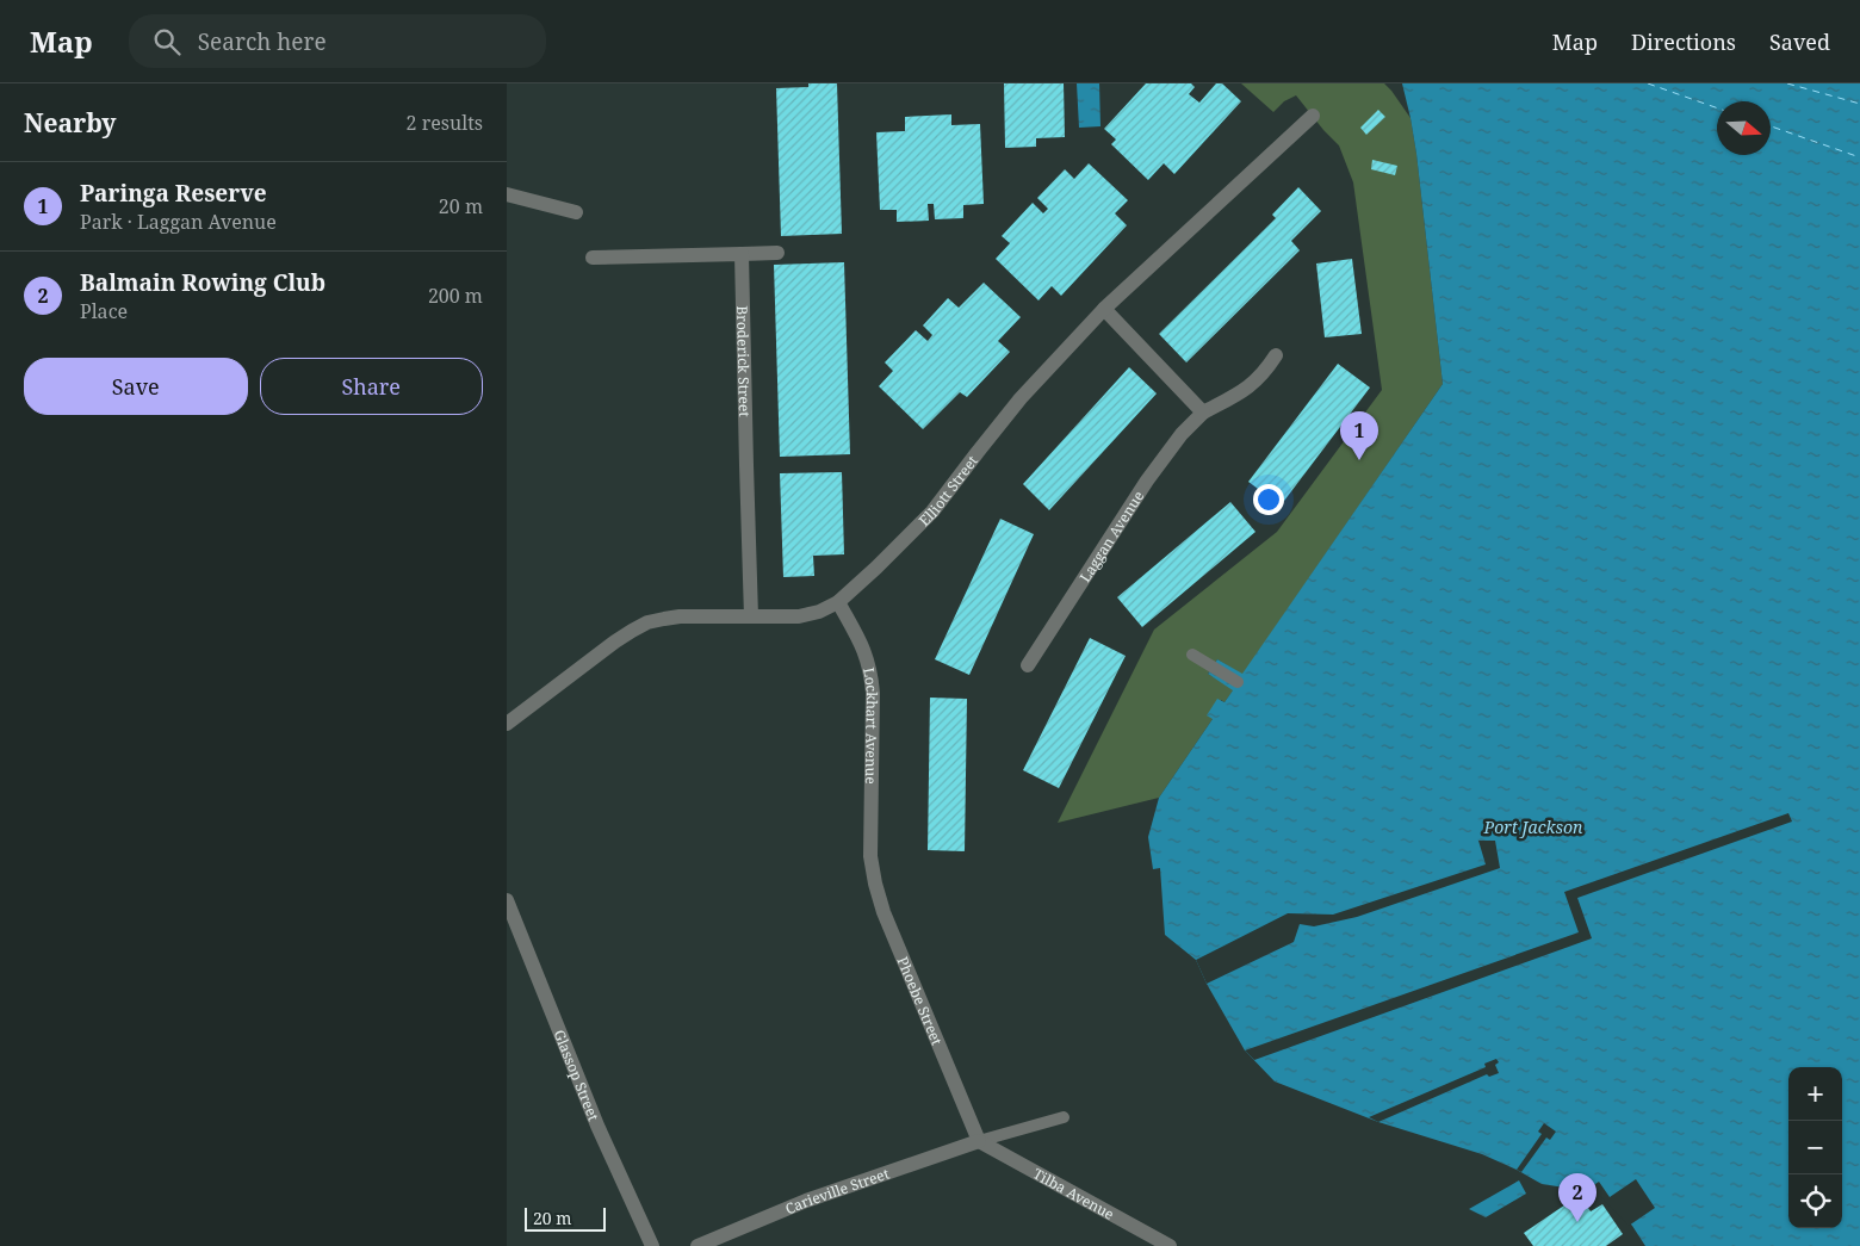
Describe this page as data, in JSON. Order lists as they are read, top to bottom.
{
  "streets": {
    "street": [
      "Broderick Street",
      "Elliott Street",
      "Laggan Avenue",
      "Lockhart Avenue",
      "Phoebe Street",
      "Glassop Street",
      "Carieville Street",
      "Tilba Avenue"
    ]
  },
  "crossings": [
    ["Broderick Street", "Elliott Street"],
    ["Elliott Street", "Lockhart Avenue"],
    ["Lockhart Avenue", "Phoebe Street"],
    ["Phoebe Street", "Carieville Street"],
    ["Phoebe Street", "Tilba Avenue"],
    ["Carieville Street", "Tilba Avenue"]
  ],
  "water": ["Port Jackson"],
  "scale_bar": "20 m",
  "north": "right",
  "page": {
    "header": "Map",
    "search": "Search here",
    "nav": ["Map", "Directions", "Saved"],
    "heading": ["Nearby", "2 results"],
    "list": [
      {
        "mark": "1",
        "name": "Paringa Reserve",
        "note": "Park · Laggan Avenue",
        "value": "20 m"
      },
      {
        "mark": "2",
        "name": "Balmain Rowing Club",
        "note": "Place",
        "value": "200 m"
      }
    ],
    "buttons": ["Save", "Share"],
    "pins": ["1", "2"],
    "map_buttons": ["+", "−"],
    "scale": "20 m"
  }
}
